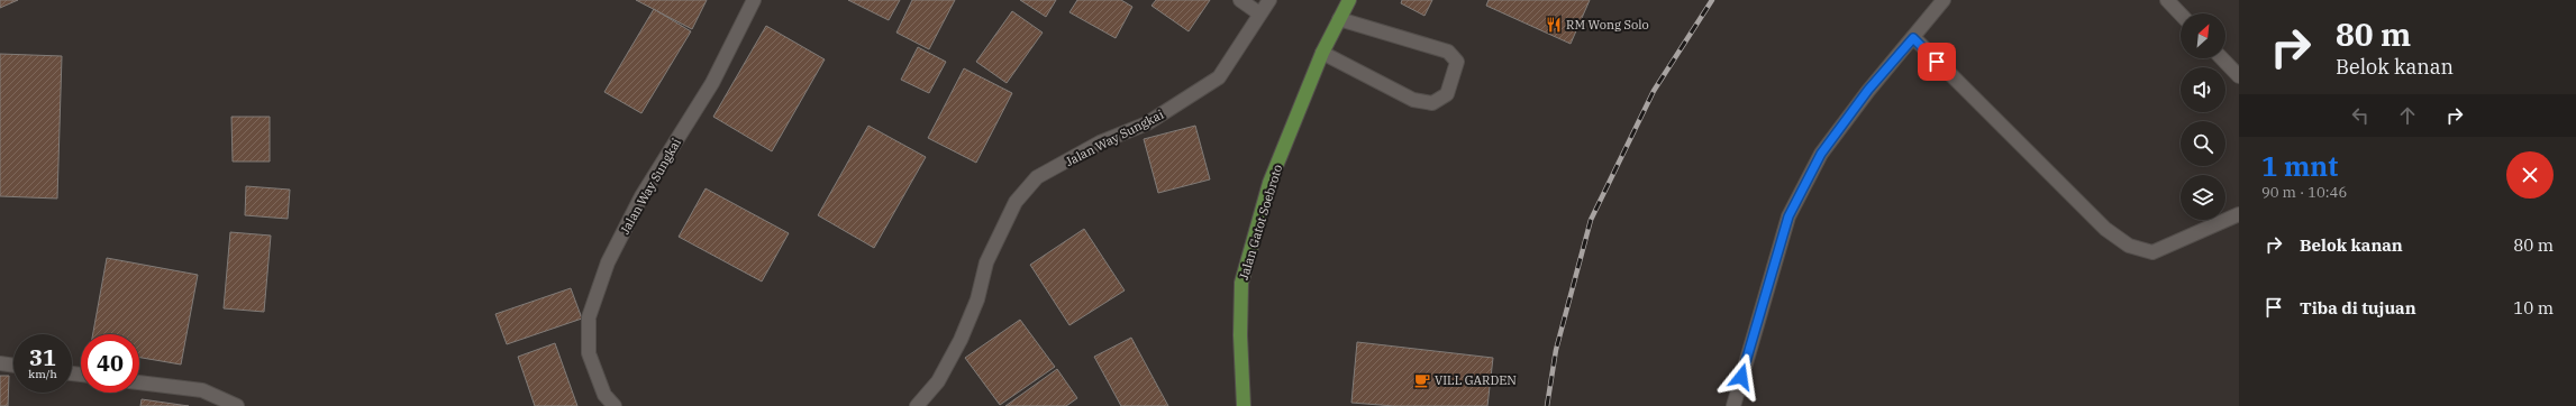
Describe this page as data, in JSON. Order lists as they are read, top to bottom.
{
  "streets": {
    "main road": ["Jalan Gatot Soebroto"],
    "street": ["Jalan Way Sungkai"]
  },
  "places": {
    "restaurant": ["RM Wong Solo"],
    "cafe": ["VILL GARDEN"]
  },
  "north": "top right",
  "page": {
    "turn": ["80 m", "Belok kanan"],
    "heading": ["1 mnt", "90 m · 10:46"],
    "list": [
      {
        "name": "Belok kanan",
        "value": "80 m"
      },
      {
        "name": "Tiba di tujuan",
        "value": "10 m"
      }
    ],
    "speed": "31 km/h",
    "limit": "40"
  }
}
